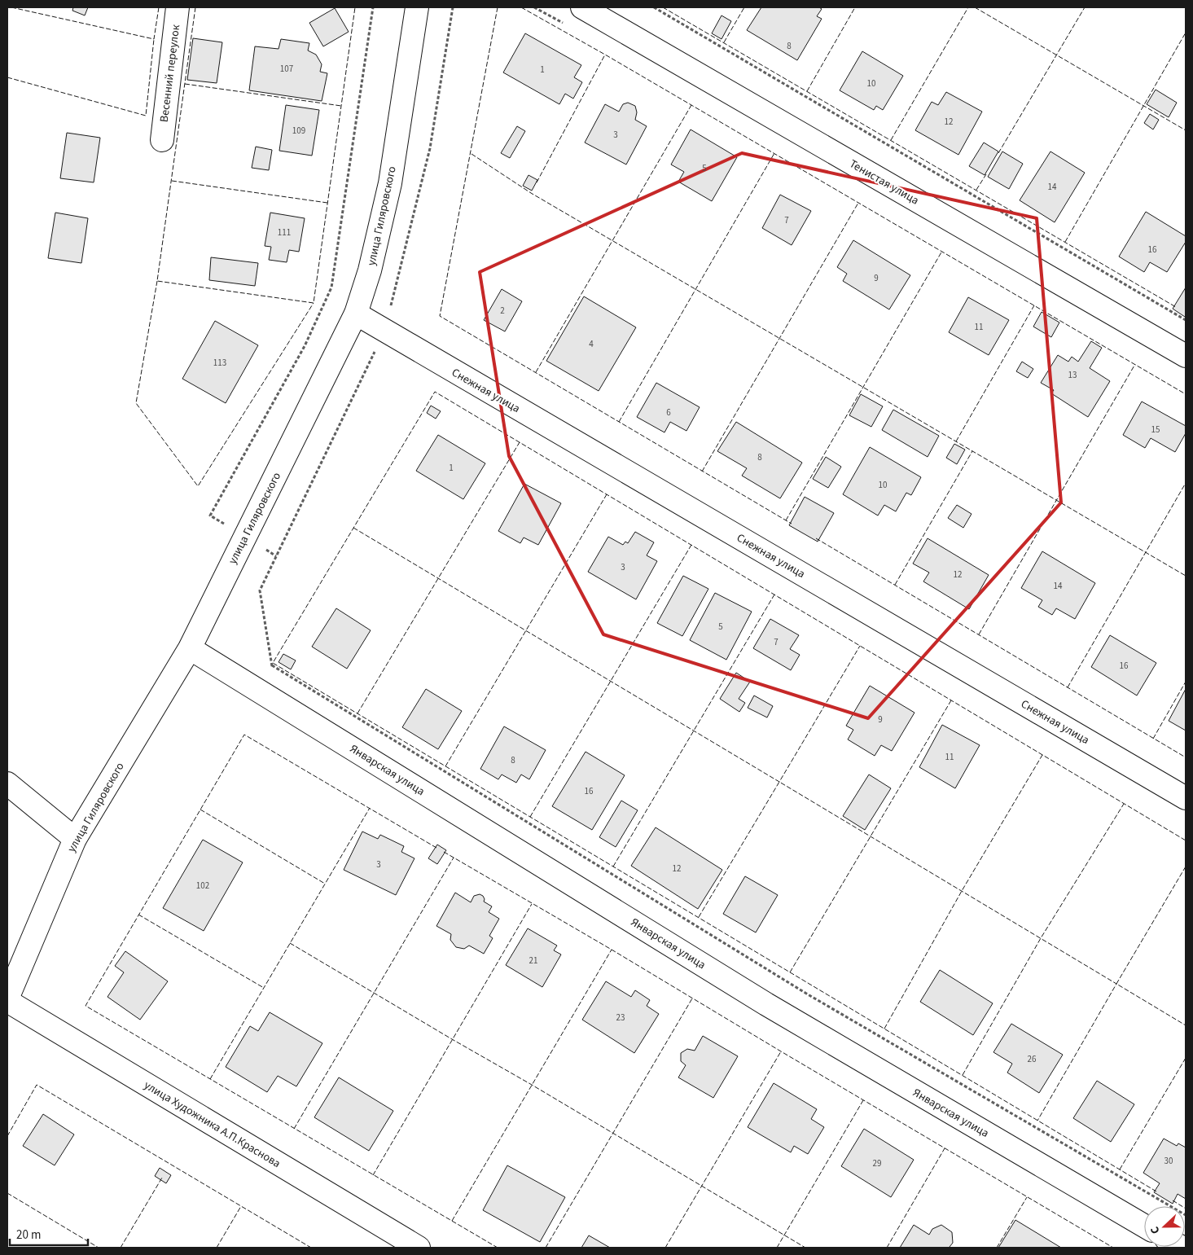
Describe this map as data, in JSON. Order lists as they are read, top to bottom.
{
  "streets": {
    "street": [
      "Весенний переулок",
      "Тенистая улица",
      "улица Гиляровского",
      "Снежная улица",
      "Январская улица",
      "улица Художника А.П.Краснова"
    ]
  },
  "crossings": [
    ["улица Гиляровского", "Снежная улица"],
    ["улица Гиляровского", "Январская улица"],
    ["улица Гиляровского", "улица Художника А.П.Краснова"]
  ],
  "house_numbers": [
    "8",
    "107",
    "1",
    "10",
    "12",
    "109",
    "3",
    "5",
    "14",
    "7",
    "111",
    "16",
    "9",
    "2",
    "11",
    "4",
    "113",
    "13",
    "6",
    "15",
    "8",
    "1",
    "10",
    "3",
    "12",
    "14",
    "5",
    "7",
    "16",
    "9",
    "11",
    "8",
    "16",
    "3",
    "12",
    "102",
    "21",
    "23",
    "26",
    "30",
    "29"
  ],
  "scale_bar": "20 m",
  "north": "left"
}
